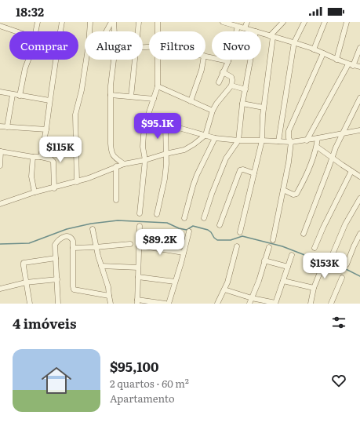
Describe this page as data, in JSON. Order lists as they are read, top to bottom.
{
  "page": {
    "status": "18:32",
    "chip": [
      "Comprar",
      "Alugar",
      "Filtros",
      "Novo"
    ],
    "price": [
      "$95.1K",
      "$115K",
      "$89.2K",
      "$153K"
    ],
    "heading": "4 imóveis",
    "list": [
      {
        "name": "$95,100",
        "note": "2 quartos · 60 m² · Apartamento"
      }
    ]
  }
}
